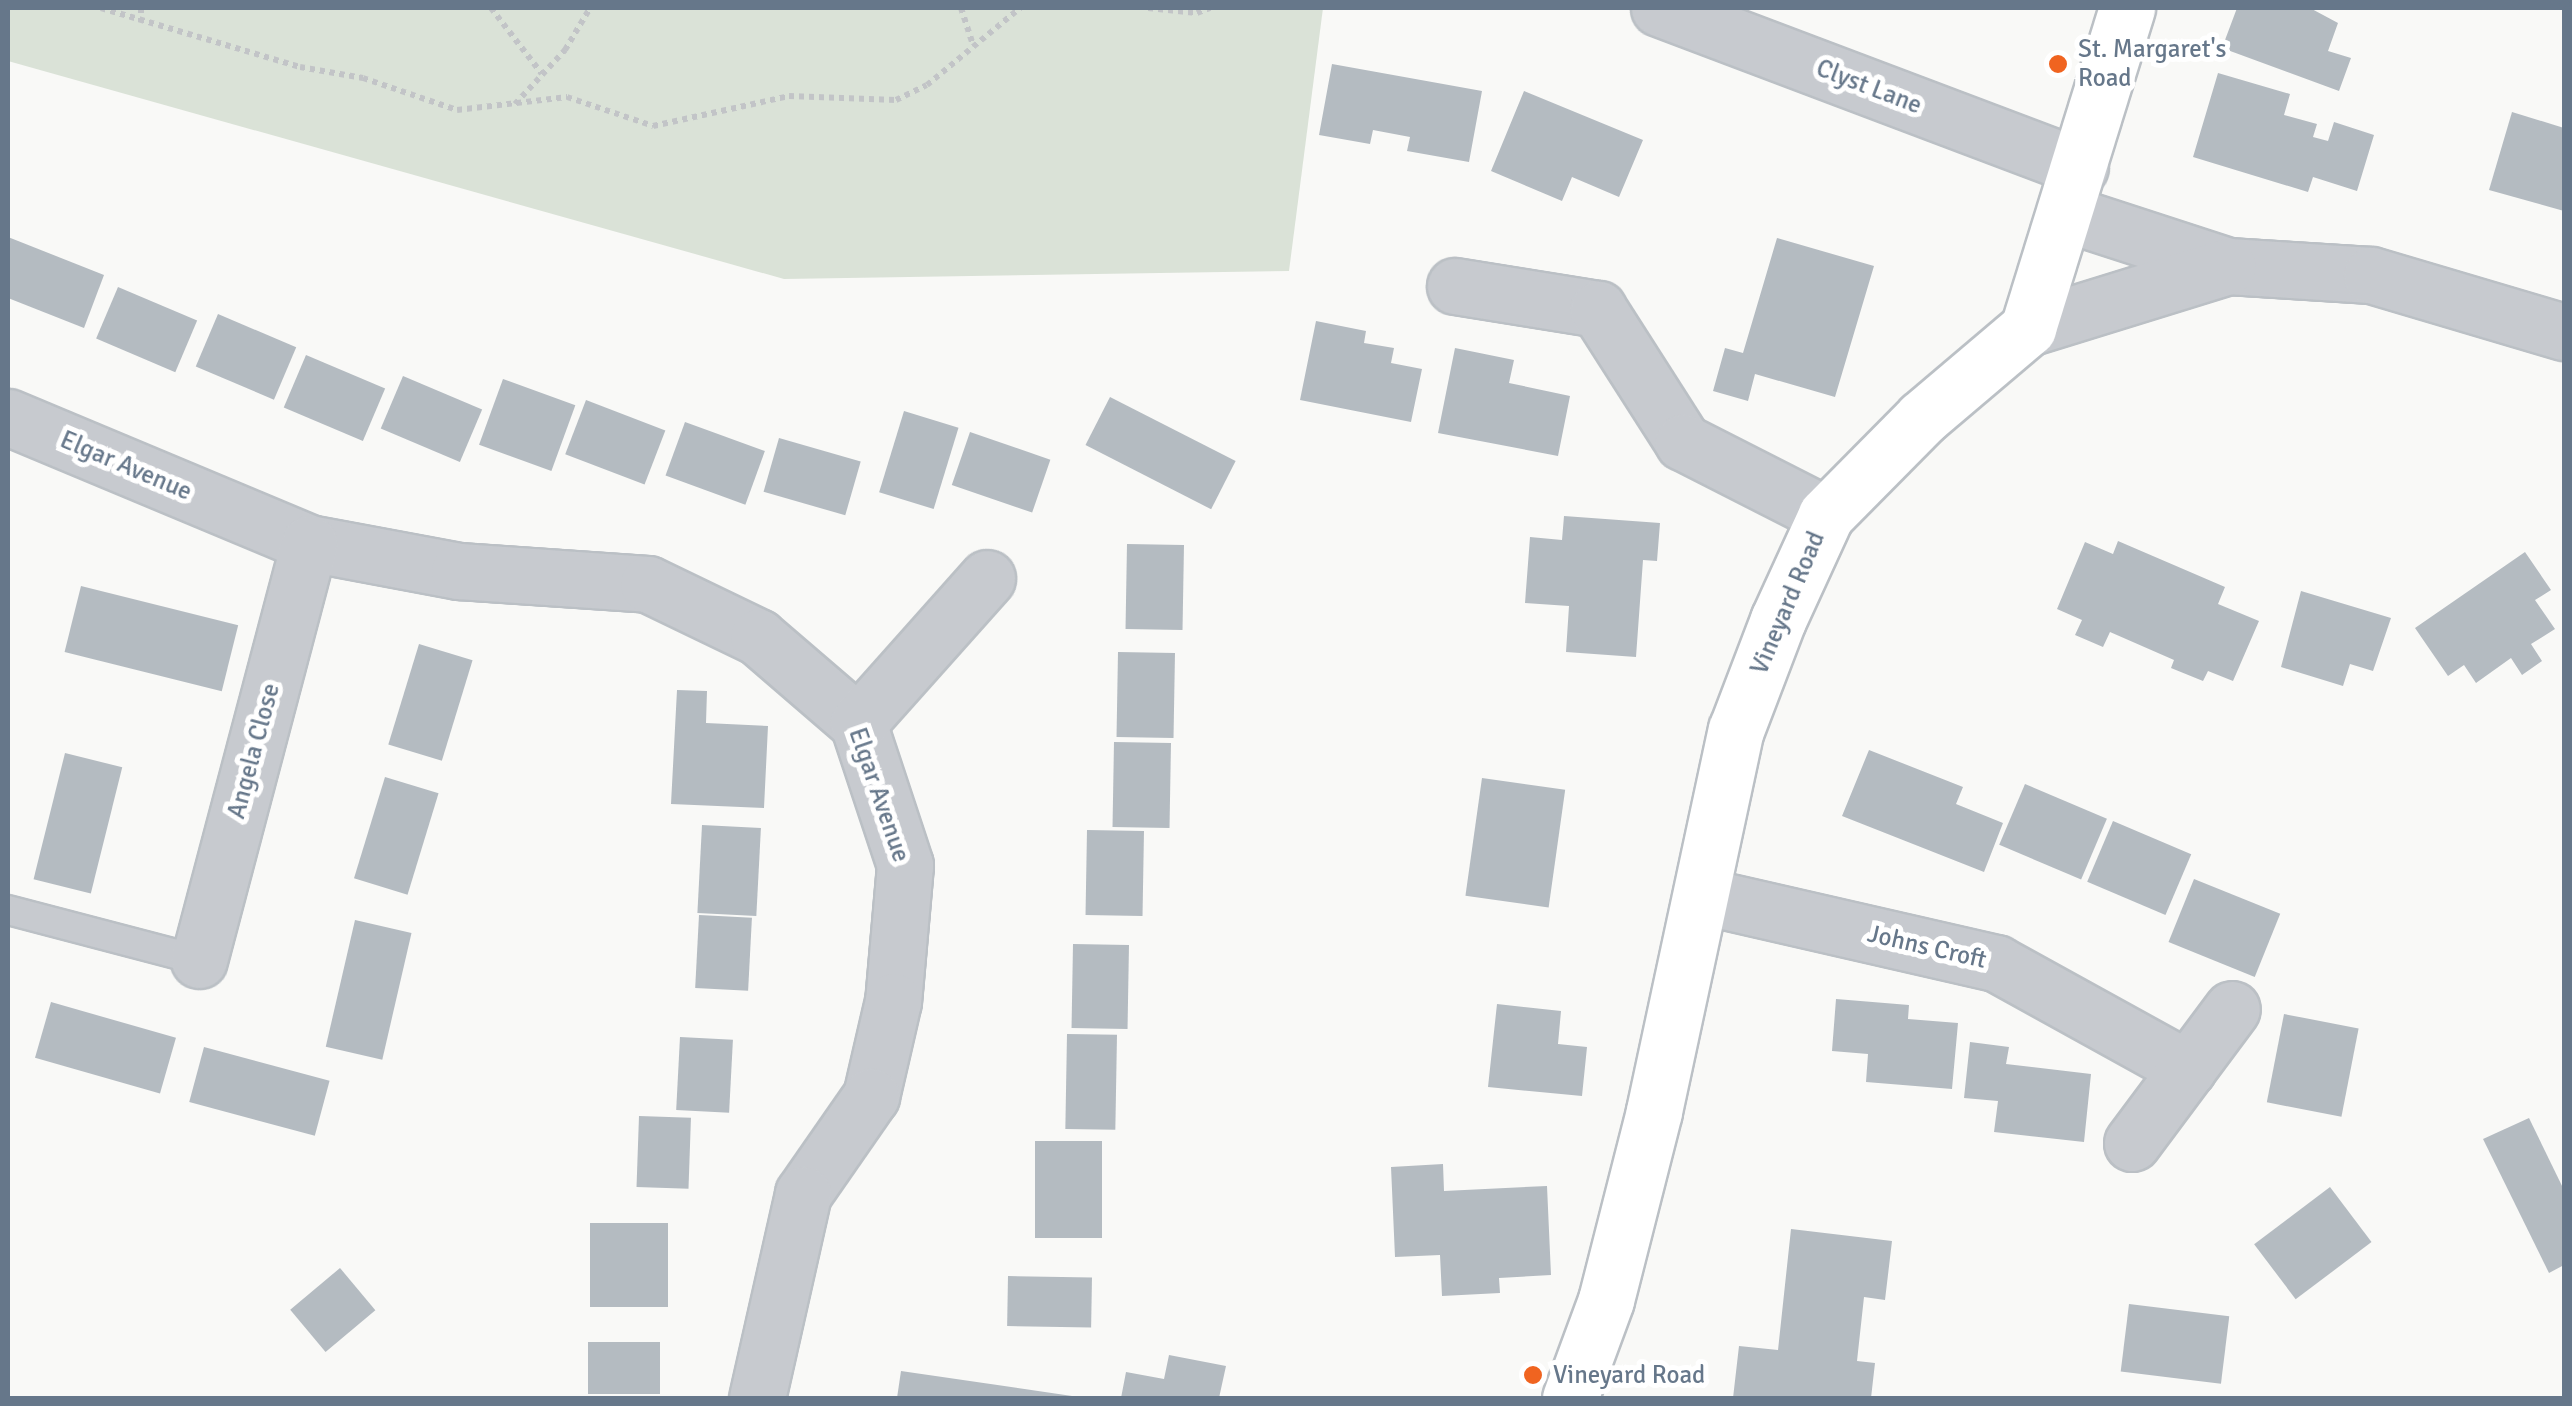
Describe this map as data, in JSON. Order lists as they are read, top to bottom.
{
  "streets": {
    "street": [
      "Clyst Lane",
      "Elgar Avenue",
      "Vineyard Road",
      "Angela Close",
      "Johns Croft"
    ]
  },
  "crossings": [
    ["Elgar Avenue", "Angela Close"],
    ["Vineyard Road", "Johns Croft"]
  ],
  "places": ["St. Margaret's Road", "Vineyard Road"]
}
